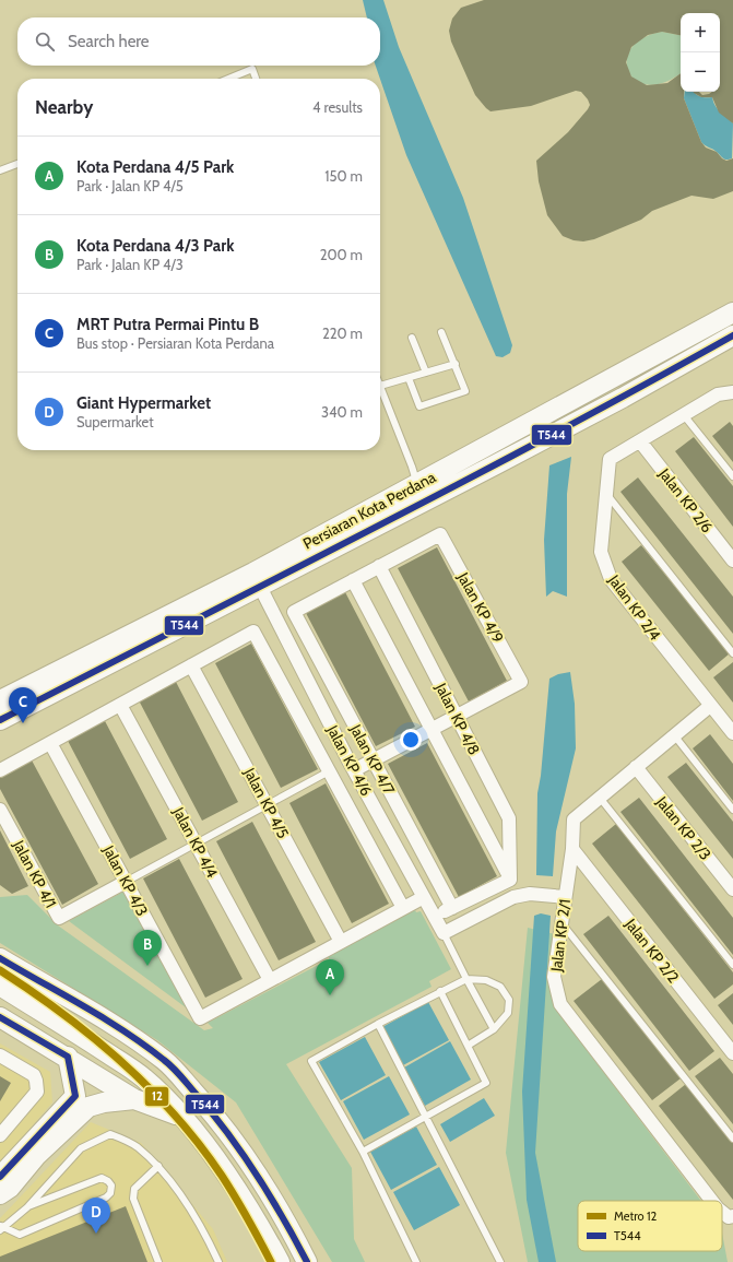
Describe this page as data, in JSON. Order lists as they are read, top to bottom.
{
  "streets": {
    "street": [
      "Jalan KP 2/6",
      "Persiaran Kota Perdana",
      "Jalan KP 4/9",
      "Jalan KP 2/4",
      "Jalan KP 4/8",
      "Jalan KP 4/7",
      "Jalan KP 4/6",
      "Jalan KP 4/5",
      "Jalan KP 2/3",
      "Jalan KP 4/4",
      "Jalan KP 4/1",
      "Jalan KP 4/3",
      "Jalan KP 2/1",
      "Jalan KP 2/2"
    ]
  },
  "crossings": [
    ["Jalan KP 2/6", "Jalan KP 2/4"],
    ["Persiaran Kota Perdana", "Jalan KP 4/6"],
    ["Jalan KP 4/9", "Jalan KP 4/8"],
    ["Jalan KP 2/4", "Jalan KP 2/1"],
    ["Jalan KP 4/8", "Jalan KP 4/7"],
    ["Jalan KP 4/6", "Jalan KP 4/5"],
    ["Jalan KP 2/3", "Jalan KP 2/1"],
    ["Jalan KP 4/4", "Jalan KP 4/3"],
    ["Jalan KP 4/1", "Jalan KP 4/3"],
    ["Jalan KP 2/1", "Jalan KP 2/2"]
  ],
  "lines": ["transit line T544", "metro line 12"],
  "legend": ["Metro 12", "T544"],
  "page": {
    "map_buttons": ["+", "−"],
    "search": "Search here",
    "heading": ["Nearby", "4 results"],
    "list": [
      {
        "mark": "A",
        "name": "Kota Perdana 4/5 Park",
        "note": "Park · Jalan KP 4/5",
        "value": "150 m"
      },
      {
        "mark": "B",
        "name": "Kota Perdana 4/3 Park",
        "note": "Park · Jalan KP 4/3",
        "value": "200 m"
      },
      {
        "mark": "C",
        "name": "MRT Putra Permai Pintu B",
        "note": "Bus stop · Persiaran Kota Perdana",
        "value": "220 m"
      },
      {
        "mark": "D",
        "name": "Giant Hypermarket",
        "note": "Supermarket",
        "value": "340 m"
      }
    ],
    "pins": [
      "C",
      "B",
      "A",
      "D"
    ]
  }
}
